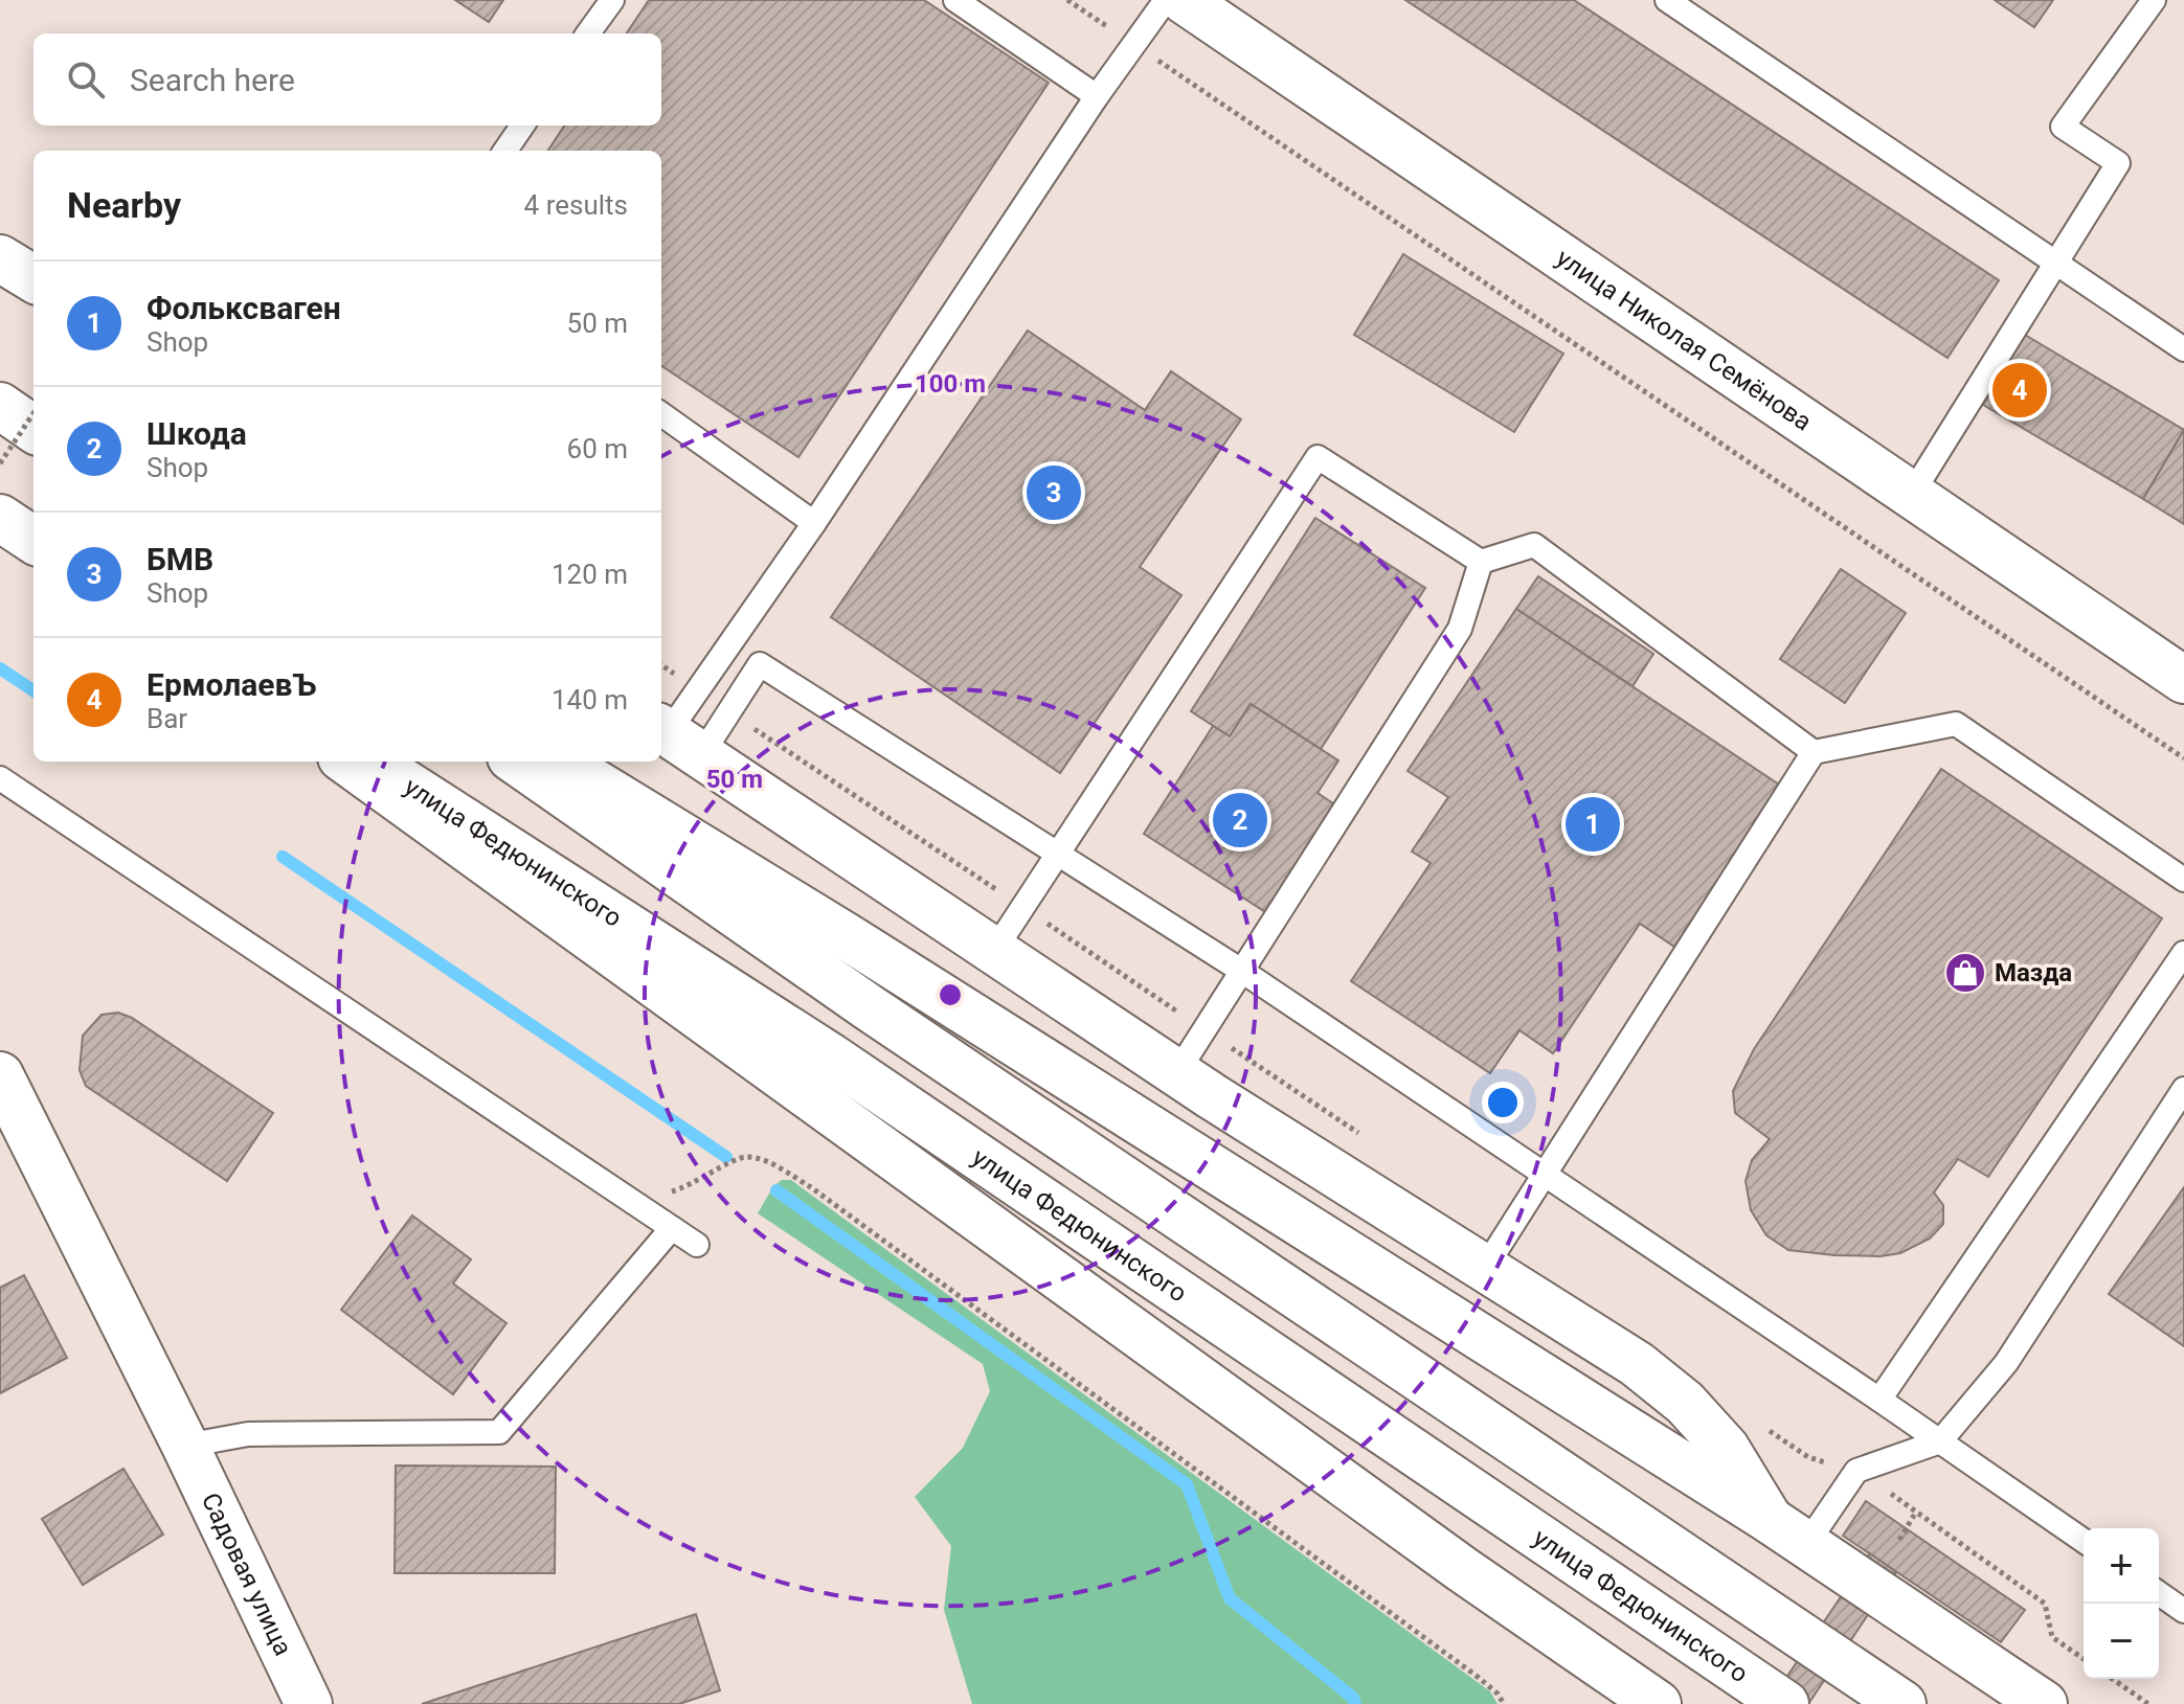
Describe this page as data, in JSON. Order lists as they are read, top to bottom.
{
  "streets": {
    "main road": ["улица Николая Семёнова", "улица Федюнинского", "Садовая улица"]
  },
  "places": {
    "shop": ["Мазда"]
  },
  "page": {
    "search": "Search here",
    "heading": ["Nearby", "4 results"],
    "list": [
      {
        "mark": "1",
        "name": "Фольксваген",
        "note": "Shop",
        "value": "50 m"
      },
      {
        "mark": "2",
        "name": "Шкода",
        "note": "Shop",
        "value": "60 m"
      },
      {
        "mark": "3",
        "name": "БМВ",
        "note": "Shop",
        "value": "120 m"
      },
      {
        "mark": "4",
        "name": "ЕрмолаевЪ",
        "note": "Bar",
        "value": "140 m"
      }
    ],
    "pins": [
      "4",
      "3",
      "2",
      "1"
    ],
    "map_buttons": ["+", "−"]
  },
  "rings": ["100 m", "50 m"]
}
